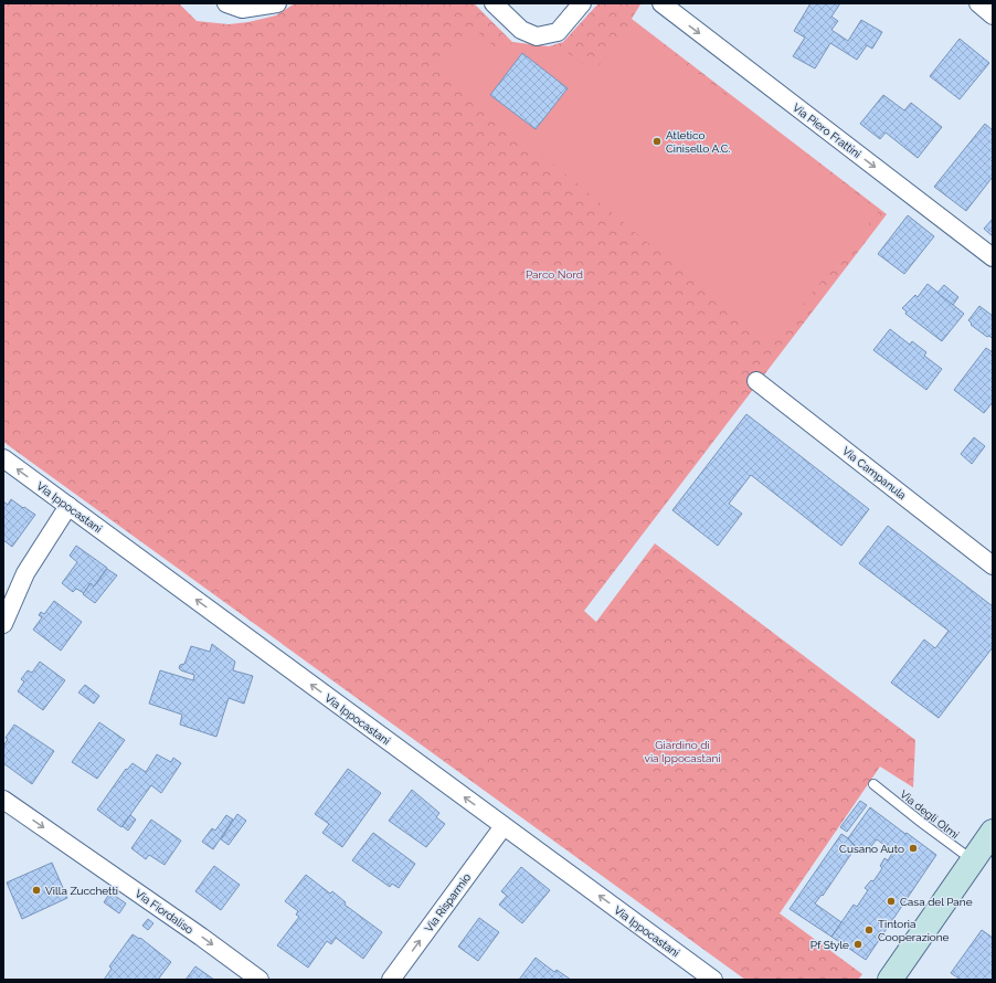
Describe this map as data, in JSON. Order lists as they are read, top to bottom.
{
  "streets": {
    "street": [
      "Via Piero Frattini",
      "Via Campanula",
      "Via Ippocastani",
      "Via Risparmio",
      "Via Fiordaliso"
    ],
    "lane": ["Via degli Olmi"]
  },
  "crossings": [
    ["Via Ippocastani", "Via Risparmio"]
  ],
  "one_way": [
    "Via Piero Frattini",
    "Via Ippocastani",
    "Via Risparmio",
    "Via Fiordaliso"
  ],
  "parks": ["Parco Nord", "Giardino di via Ippocastani"],
  "places": [
    "Atletico Cinisello A.C.",
    "Cusano Auto",
    "Villa Zucchetti",
    "Casa del Pane",
    "Tintoria Cooperazione",
    "Pf Style"
  ]
}
